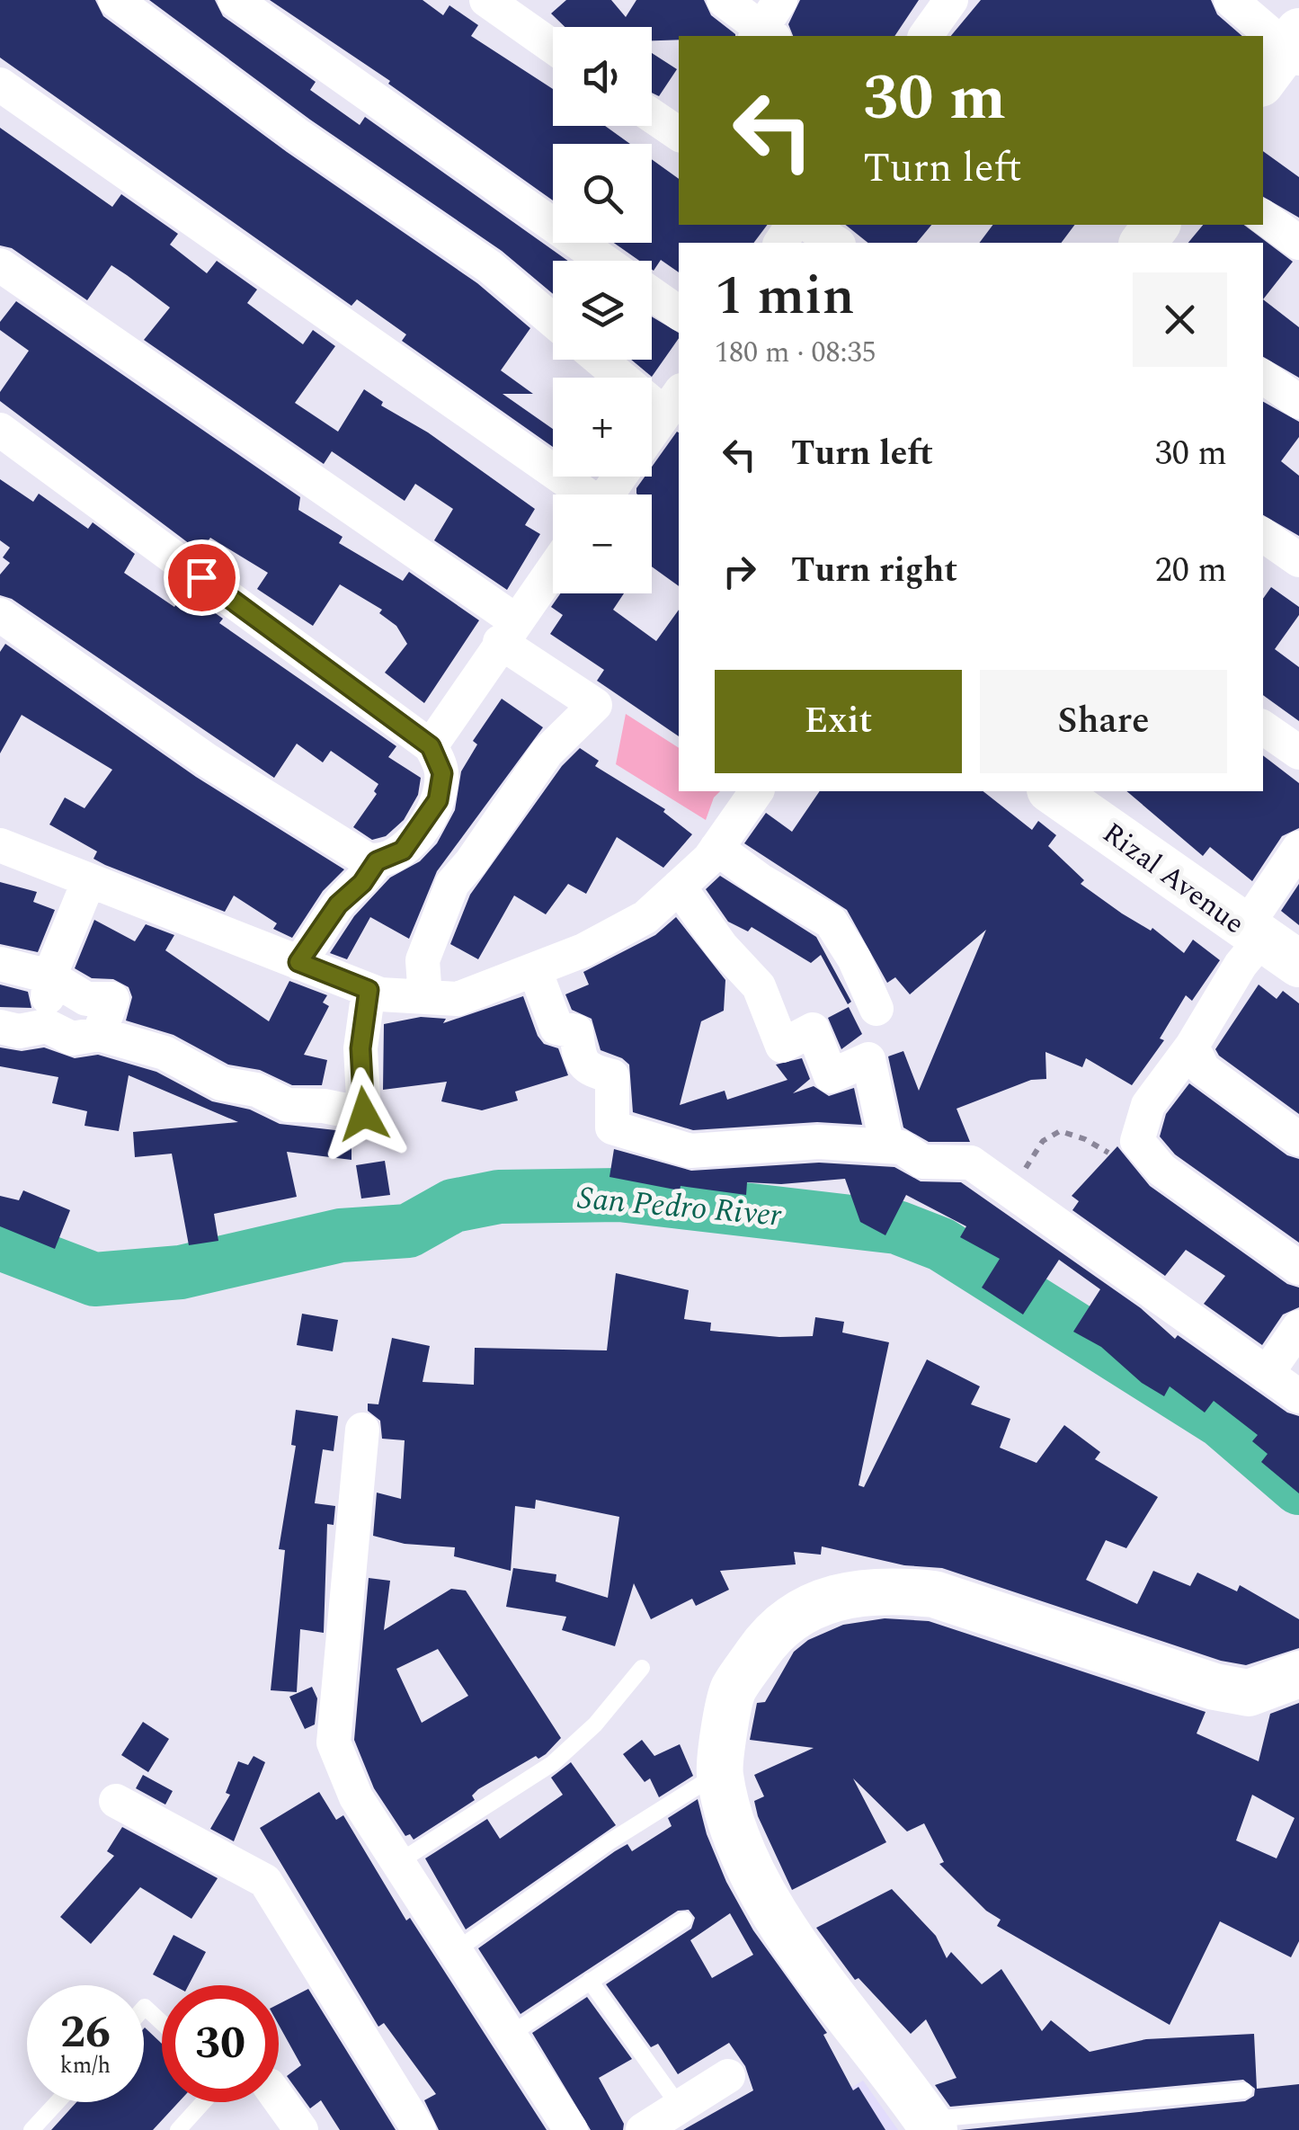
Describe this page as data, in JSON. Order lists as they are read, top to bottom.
{
  "streets": {
    "main road": ["Rizal Avenue"]
  },
  "water": ["San Pedro River"],
  "page": {
    "map_buttons": ["+", "−"],
    "turn": ["30 m", "Turn left"],
    "heading": ["1 min", "180 m · 08:35"],
    "list": [
      {
        "name": "Turn left",
        "value": "30 m"
      },
      {
        "name": "Turn right",
        "value": "20 m"
      }
    ],
    "buttons": ["Exit", "Share"],
    "speed": "26 km/h",
    "limit": "30"
  }
}
